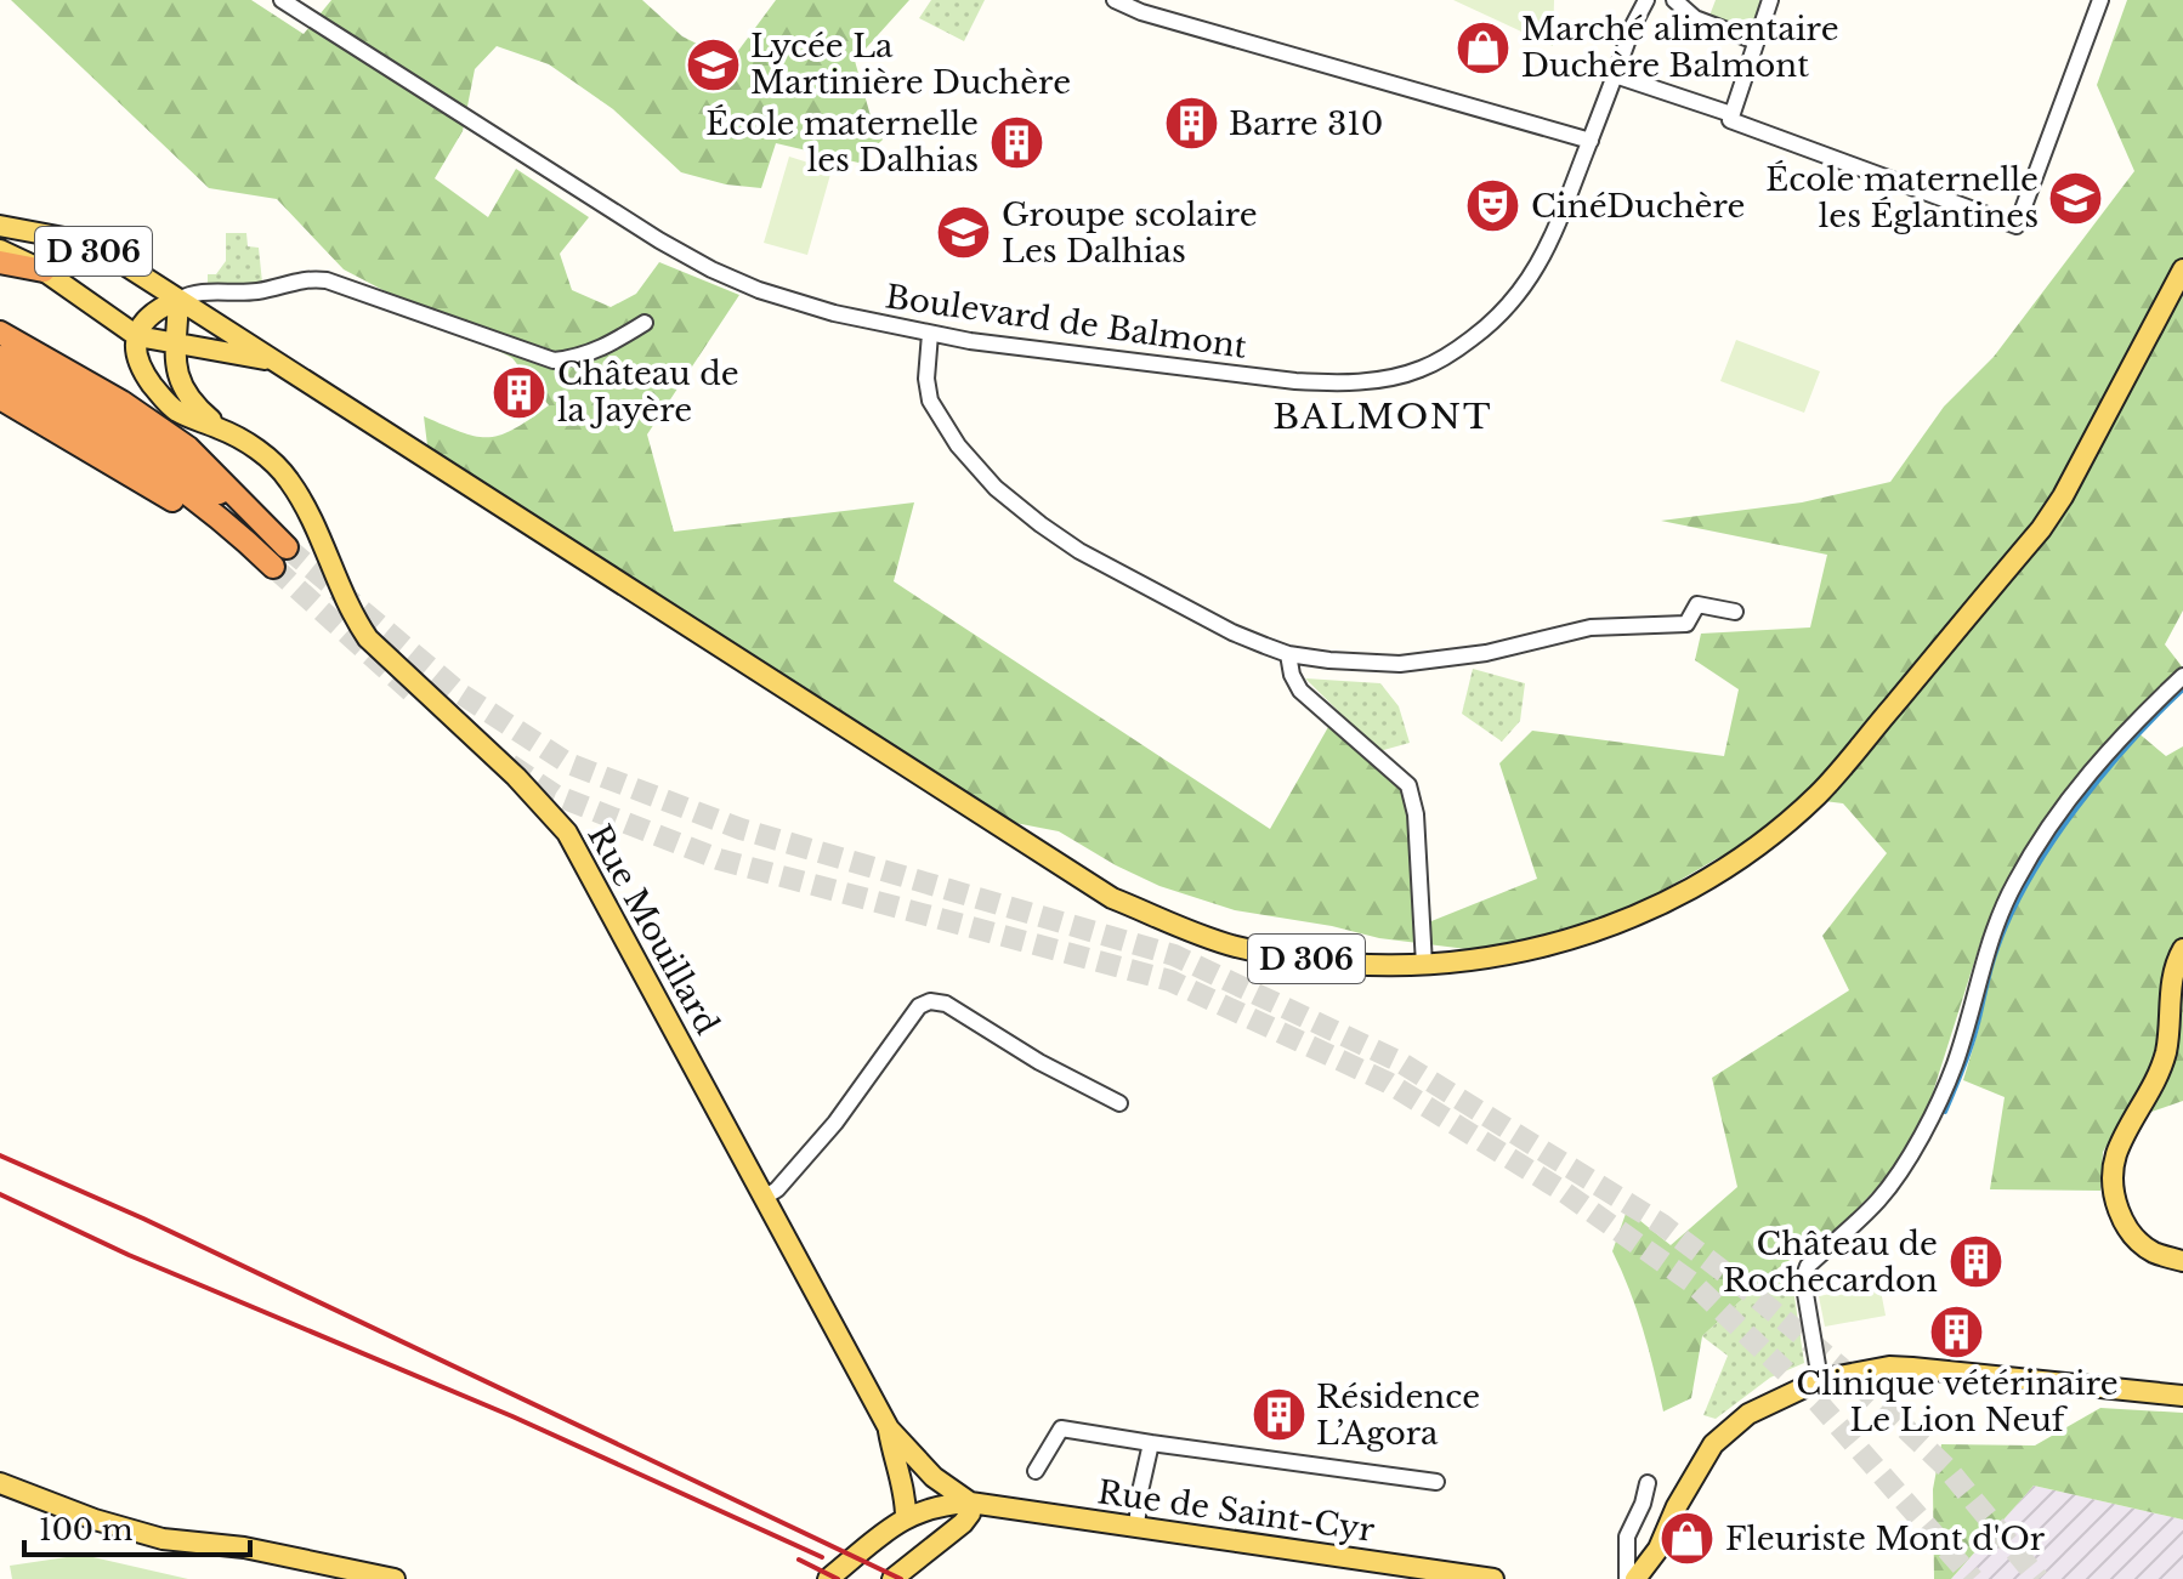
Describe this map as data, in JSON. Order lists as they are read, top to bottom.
{
  "streets": {
    "main road": ["D 306", "Rue Mouillard", "Rue de Saint-Cyr"],
    "street": ["Boulevard de Balmont"]
  },
  "crossings": [
    ["D 306", "Rue Mouillard"],
    ["Rue Mouillard", "Rue de Saint-Cyr"]
  ],
  "districts": ["BALMONT"],
  "places": {
    "shop": ["Marché alimentaire Duchère Balmont", "Fleuriste Mont d'Or"],
    "school or university": ["Lycée La Martinière Duchère", "École maternelle les Églantines", "Groupe scolaire Les Dalhias"],
    "building": [
      "Barre 310",
      "École maternelle les Dalhias",
      "Château de la Jayère",
      "Château de Rochecardon",
      "Clinique vétérinaire Le Lion Neuf",
      "Résidence L’Agora"
    ],
    "theatre": ["CinéDuchère"]
  },
  "scale_bar": "100 m"
}
